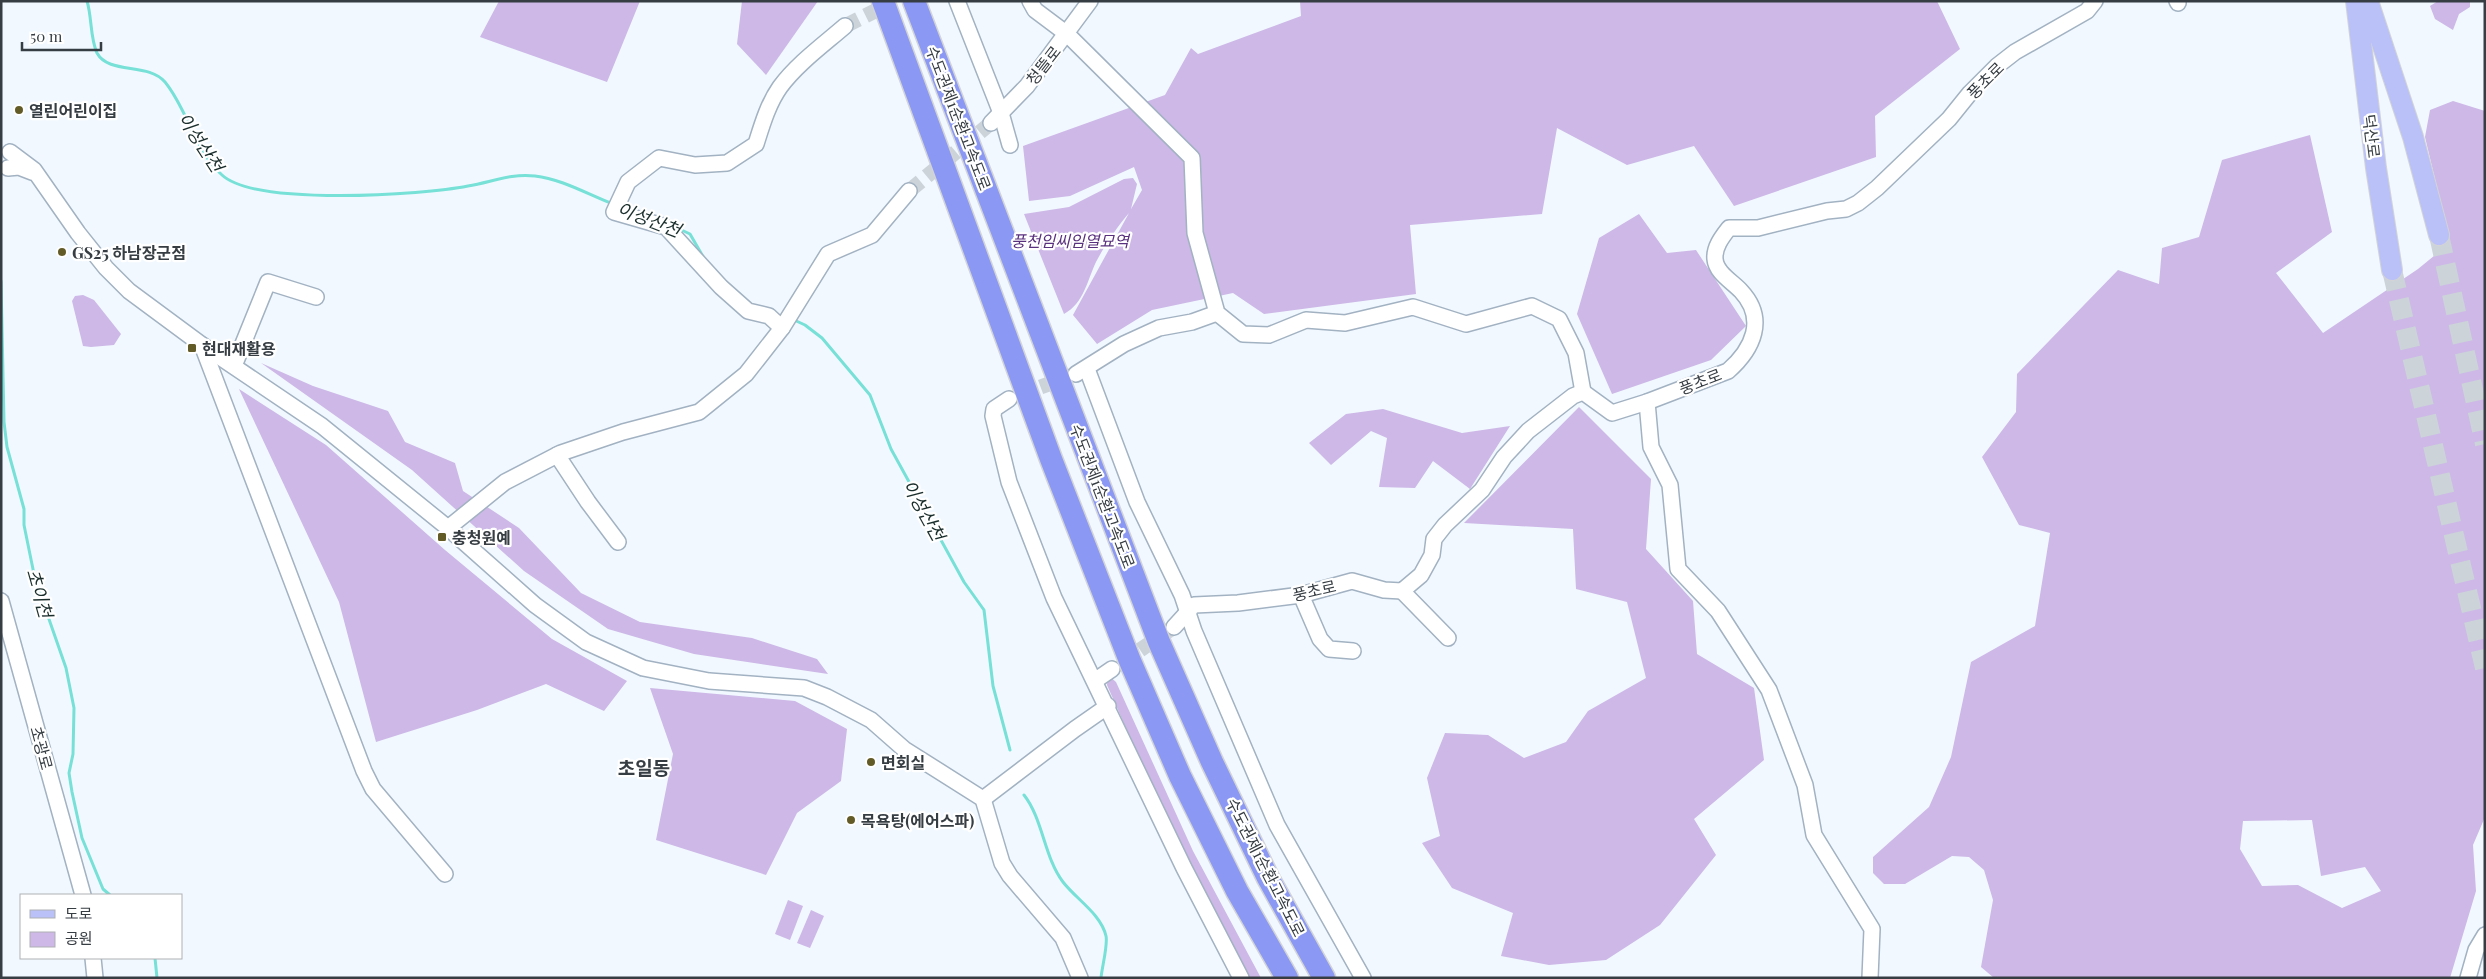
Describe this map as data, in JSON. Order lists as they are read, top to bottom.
{
  "streets": {
    "highway": ["수도권제1순환고속도로"],
    "main road": ["덕산로"],
    "street": ["청뜰로", "풍초로", "초광로"]
  },
  "districts": ["초일동"],
  "water": ["이성산천", "초이천"],
  "parks": ["풍천임씨임열묘역"],
  "places": {
    "other": [
      "열린어린이집",
      "GS25 하남장군점",
      "면회실",
      "목욕탕(에어스파)"
    ],
    "transit": ["현대재활용", "충청원예"]
  },
  "legend": ["도로", "공원"],
  "scale_bar": "50 m"
}
